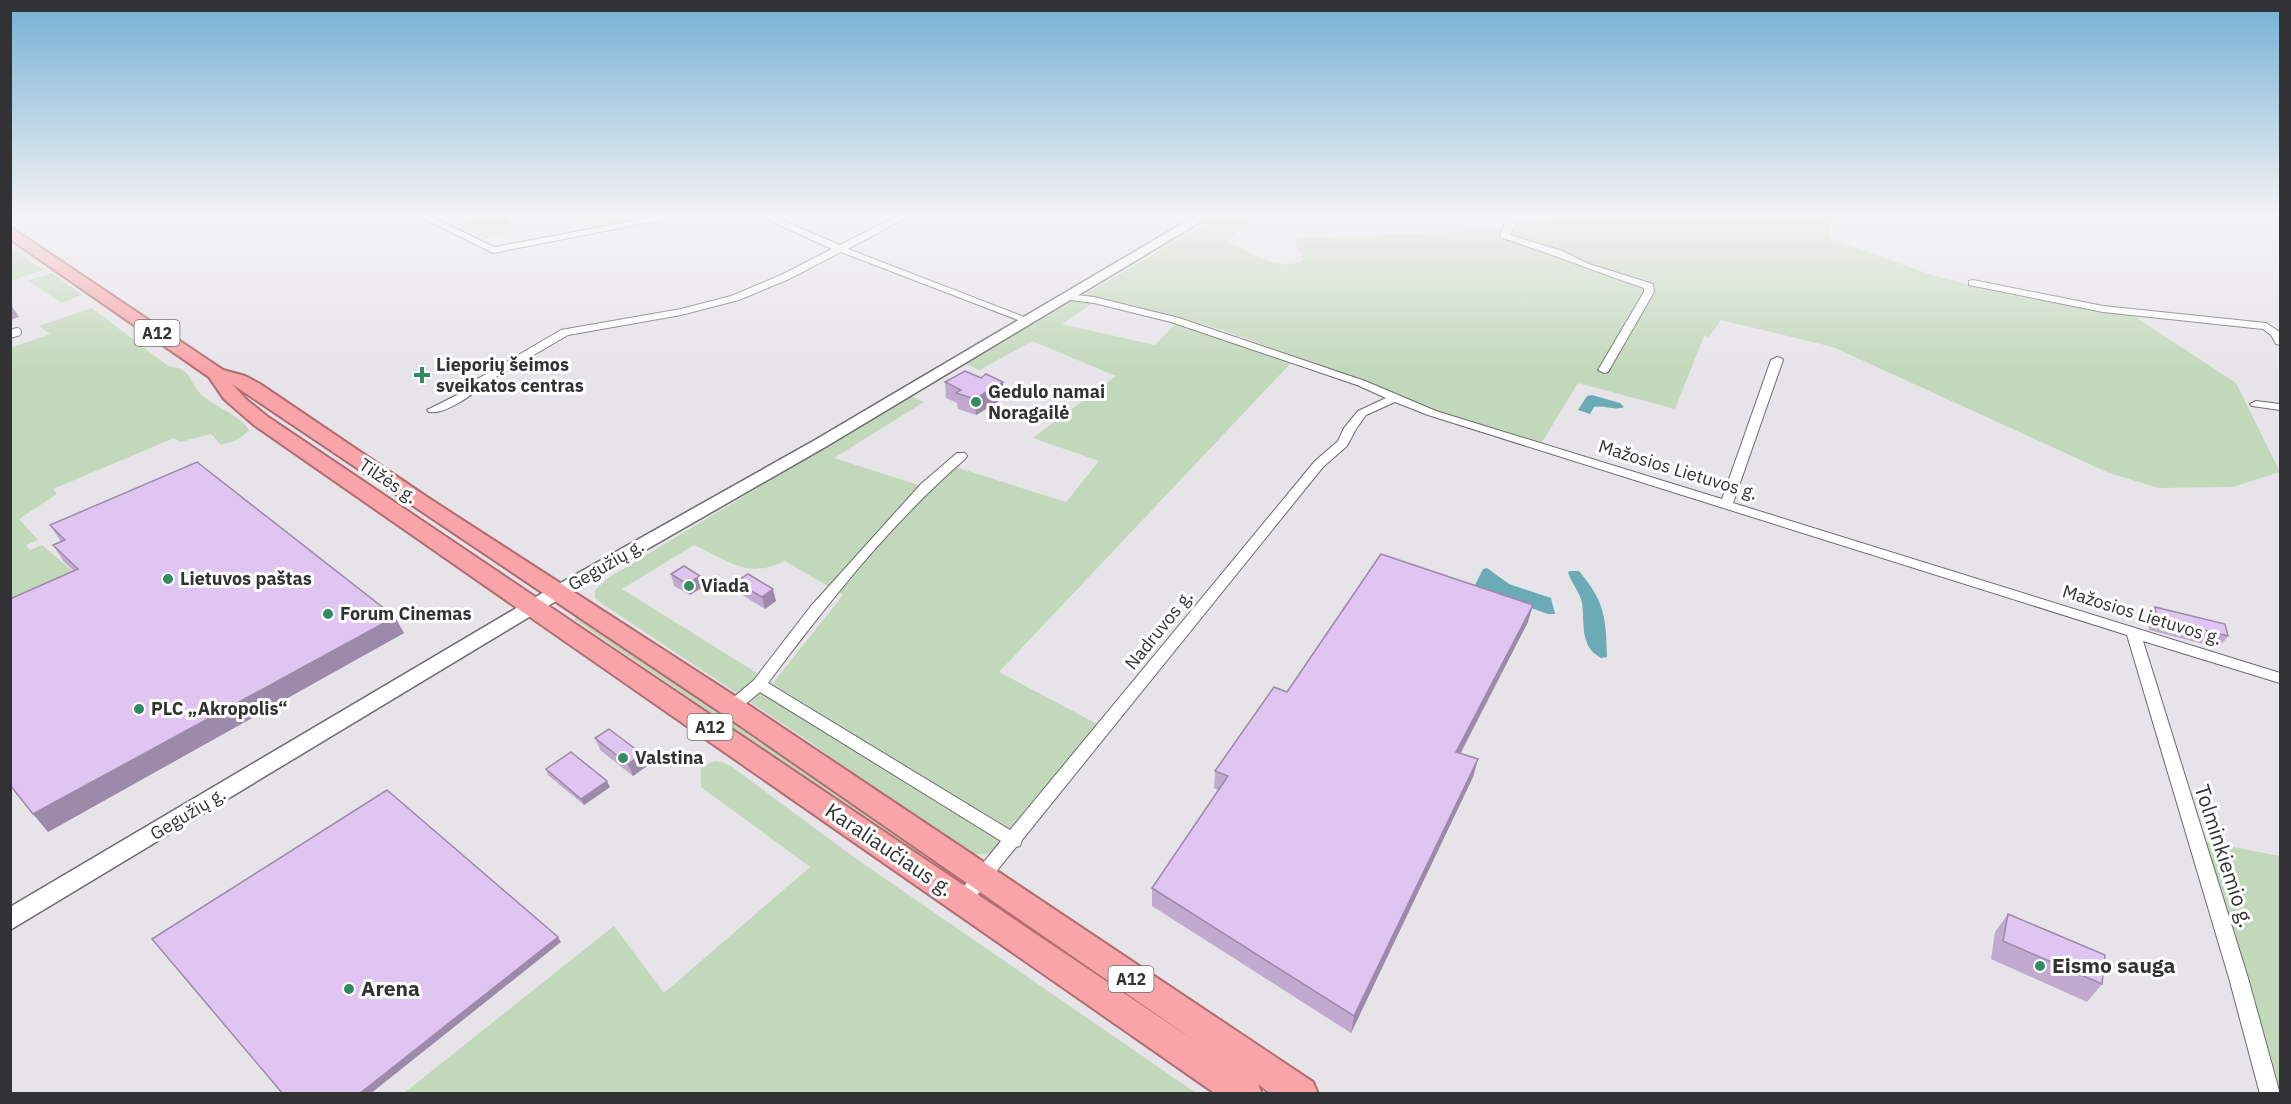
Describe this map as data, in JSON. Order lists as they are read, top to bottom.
{
  "streets": {
    "highway": ["A12", "Tilžės g.", "Karaliaučiaus g."],
    "main road": ["Gegužių g."],
    "street": ["Mažosios Lietuvos g.", "Nadruvos g.", "Tolminkiemio g."]
  },
  "crossings": [
    ["Mažosios Lietuvos g.", "Gegužių g."],
    ["Mažosios Lietuvos g.", "Nadruvos g."],
    ["Mažosios Lietuvos g.", "Tolminkiemio g."],
    ["Tilžės g.", "Gegužių g."],
    ["Tilžės g.", "Karaliaučiaus g."],
    ["Gegužių g.", "Karaliaučiaus g."],
    ["Nadruvos g.", "Karaliaučiaus g."]
  ],
  "places": {
    "health": ["Lieporių šeimos sveikatos centras"],
    "other": [
      "Gedulo namai Noragailė",
      "Lietuvos paštas",
      "Viada",
      "Forum Cinemas",
      "PLC „Akropolis“",
      "Valstina",
      "Eismo sauga",
      "Arena"
    ]
  }
}
